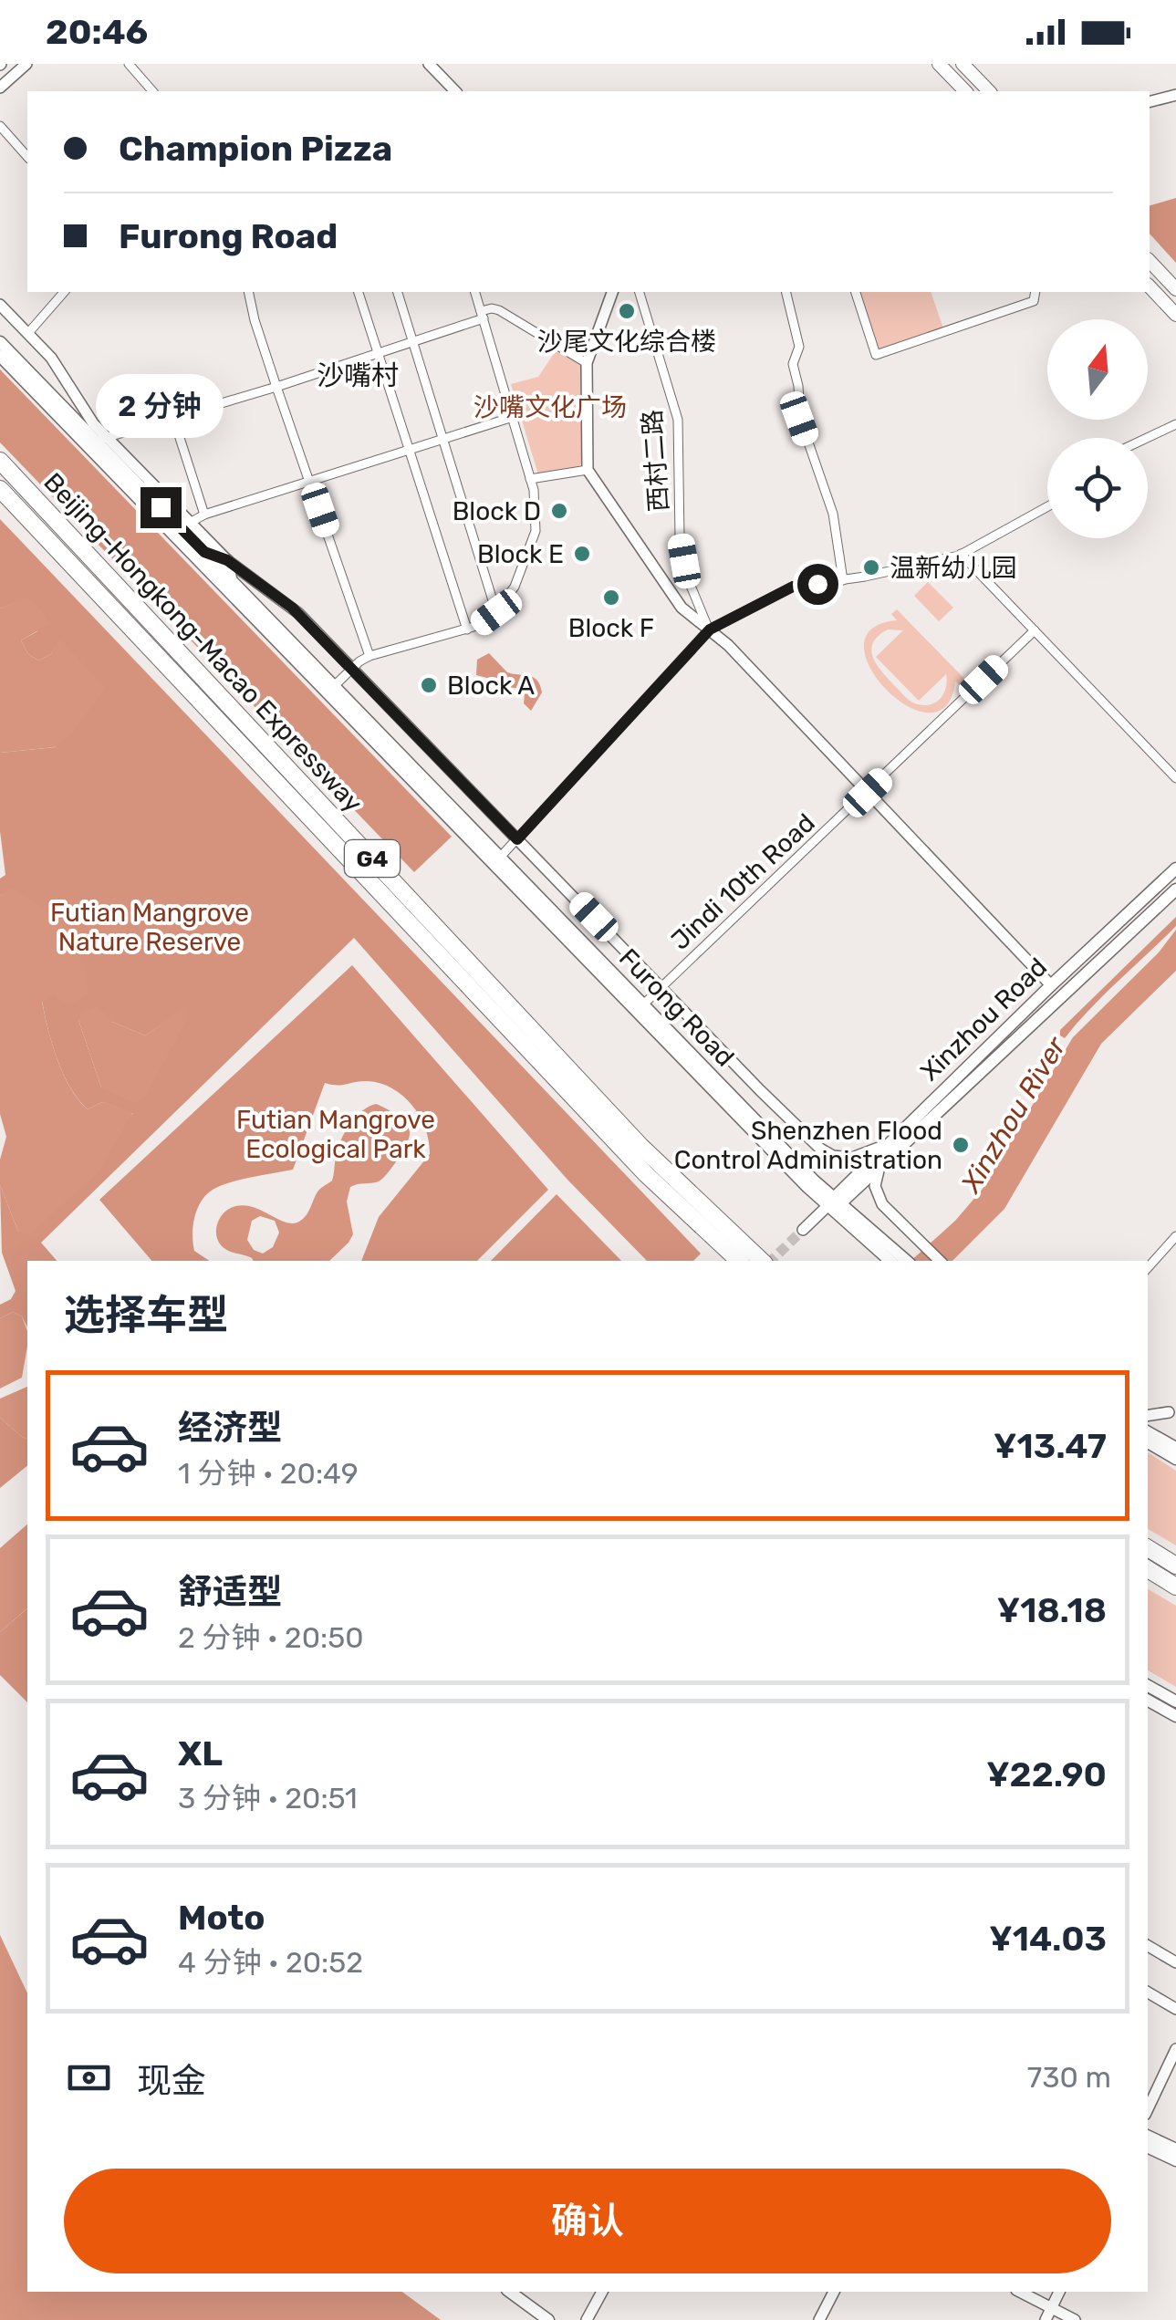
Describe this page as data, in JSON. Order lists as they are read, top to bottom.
{
  "streets": {
    "highway": ["Beijing-Hongkong-Macao Expressway", "G4"],
    "main road": ["Furong Road", "Xinzhou Road"],
    "street": ["西村二路", "Jindi 10th Road"]
  },
  "crossings": [
    ["Jindi 10th Road", "Furong Road"],
    ["Furong Road", "Xinzhou Road"]
  ],
  "districts": ["沙嘴村"],
  "water": ["Xinzhou River"],
  "parks": ["沙嘴文化广场", "Futian Mangrove Nature Reserve", "Futian Mangrove Ecological Park"],
  "places": [
    "沙尾文化综合楼",
    "Block D",
    "Block E",
    "温新幼儿园",
    "Block F",
    "Block A",
    "Shenzhen Flood Control Administration"
  ],
  "north": "top",
  "page": {
    "status": "20:46",
    "banner": ["Champion Pizza", "Furong Road"],
    "bubble": "2 分钟",
    "heading": "选择车型",
    "list": [
      {
        "name": "经济型",
        "note": "1 分钟 · 20:49",
        "value": "¥13.47"
      },
      {
        "name": "舒适型",
        "note": "2 分钟 · 20:50",
        "value": "¥18.18"
      },
      {
        "name": "XL",
        "note": "3 分钟 · 20:51",
        "value": "¥22.90"
      },
      {
        "name": "Moto",
        "note": "4 分钟 · 20:52",
        "value": "¥14.03"
      }
    ],
    "pay": ["现金", "730 m"],
    "buttons": "确认"
  }
}
